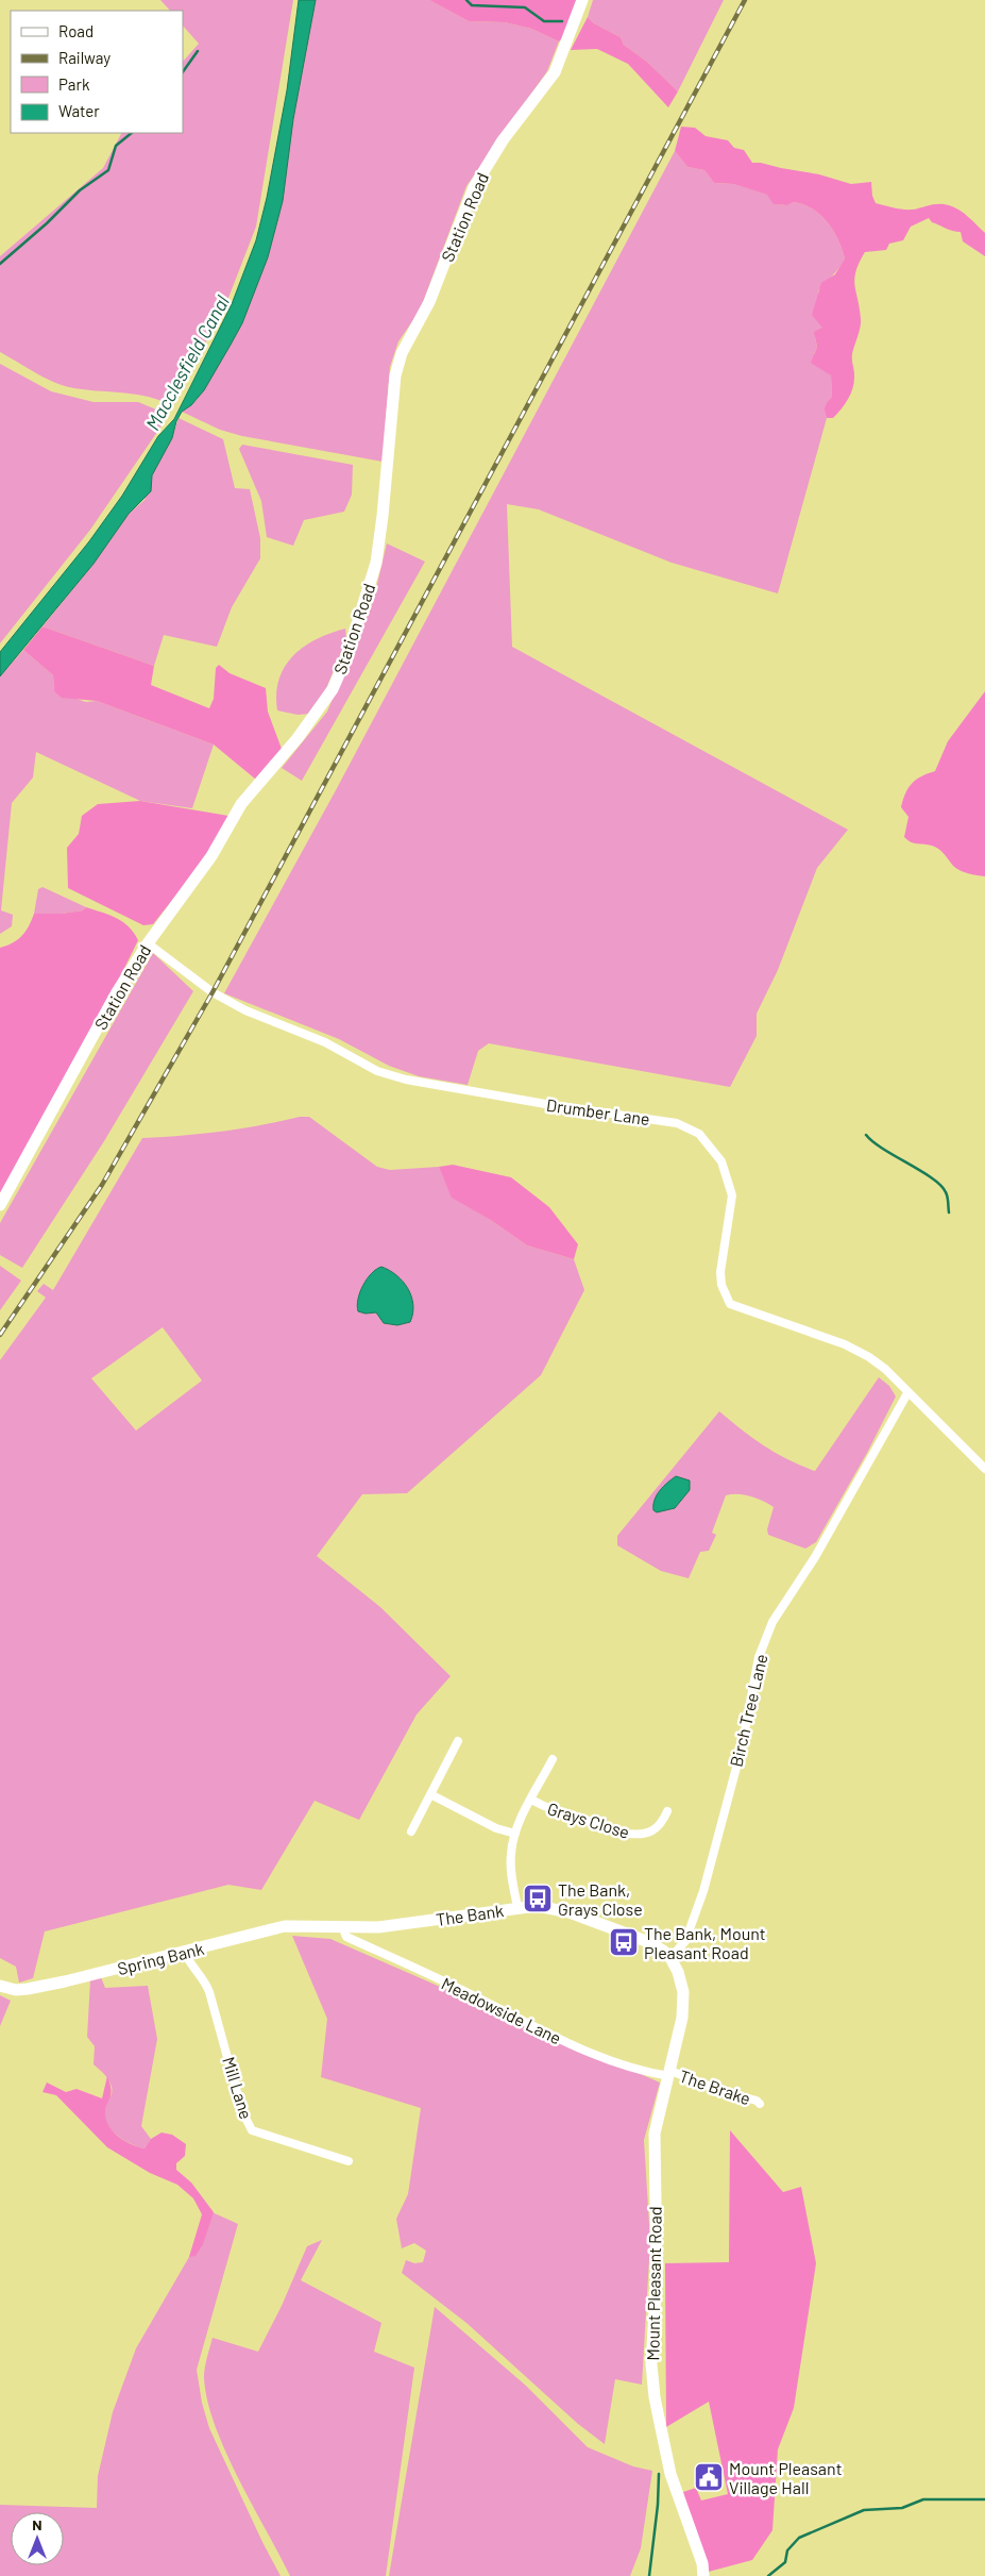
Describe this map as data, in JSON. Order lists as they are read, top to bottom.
{
  "streets": {
    "street": [
      "Station Road",
      "Drumber Lane",
      "Birch Tree Lane",
      "Grays Close",
      "The Bank",
      "Spring Bank",
      "Meadowside Lane",
      "The Brake",
      "Mill Lane",
      "Mount Pleasant Road"
    ]
  },
  "crossings": [
    ["Station Road", "Drumber Lane"],
    ["Drumber Lane", "Birch Tree Lane"],
    ["Birch Tree Lane", "The Bank"],
    ["Birch Tree Lane", "Mount Pleasant Road"],
    ["Grays Close", "The Bank"],
    ["The Bank", "Spring Bank"],
    ["The Bank", "Meadowside Lane"],
    ["The Bank", "Mount Pleasant Road"],
    ["Spring Bank", "Mill Lane"],
    ["Meadowside Lane", "The Brake"],
    ["Meadowside Lane", "Mount Pleasant Road"],
    ["The Brake", "Mount Pleasant Road"]
  ],
  "water": ["Macclesfield Canal"],
  "places": {
    "bus stop": ["The Bank, Grays Close", "The Bank, Mount Pleasant Road"],
    "public building": ["Mount Pleasant Village Hall"]
  },
  "legend": [
    "Road",
    "Railway",
    "Park",
    "Water"
  ],
  "north": "top"
}
